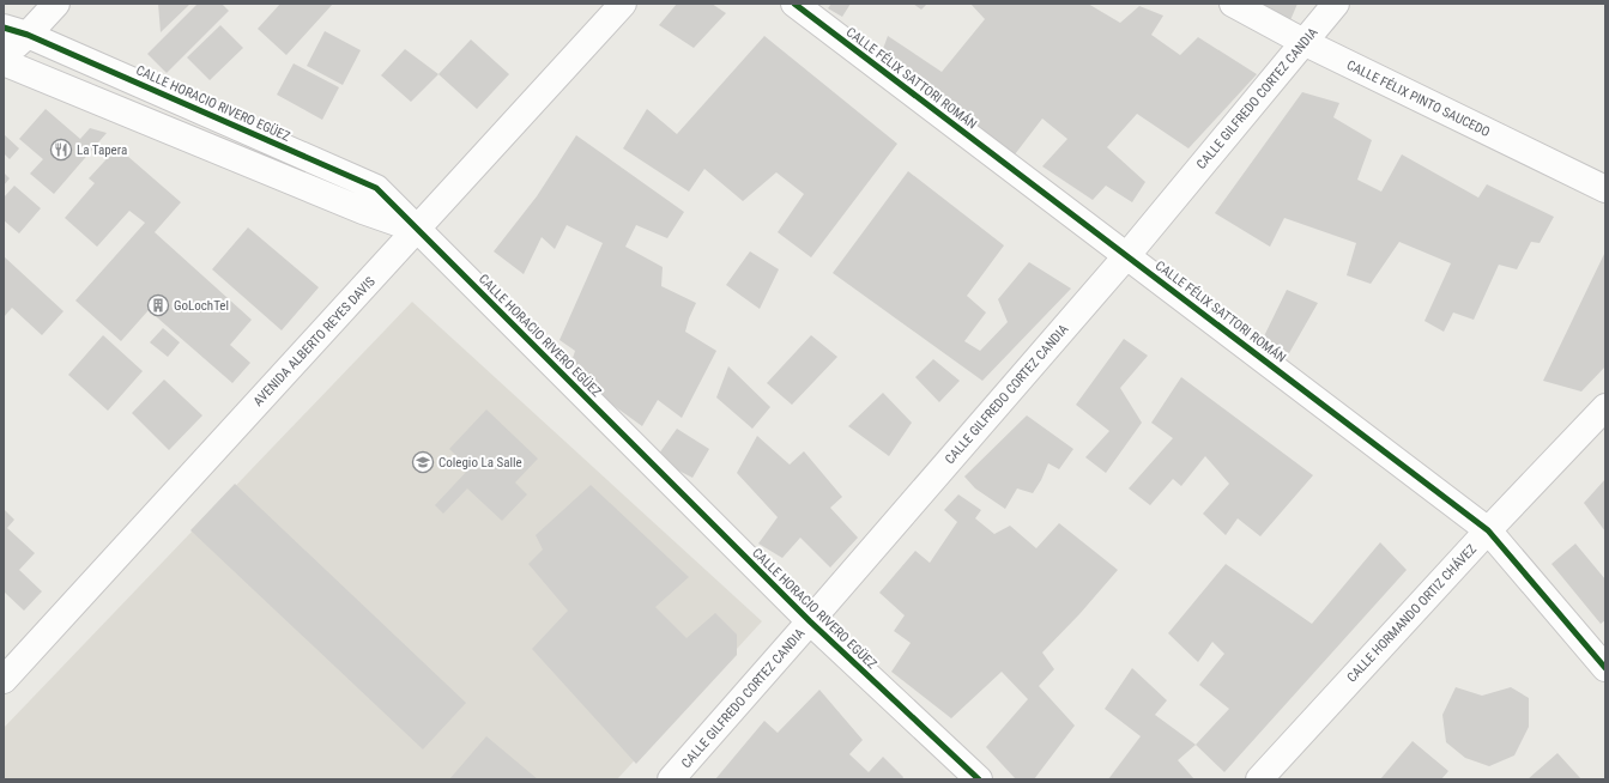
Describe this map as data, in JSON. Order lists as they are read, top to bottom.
{
  "streets": {
    "street": [
      "CALLE FÉLIX SATTORI ROMÁN",
      "CALLE GILFREDO CORTEZ CANDIA",
      "CALLE FÉLIX PINTO SAUCEDO",
      "CALLE HORACIO RIVERO EGÜEZ",
      "AVENIDA ALBERTO REYES DAVIS",
      "CALLE HORMANDO ORTIZ CHÁVEZ"
    ]
  },
  "crossings": [
    ["CALLE FÉLIX SATTORI ROMÁN", "CALLE GILFREDO CORTEZ CANDIA"],
    ["CALLE FÉLIX SATTORI ROMÁN", "CALLE HORMANDO ORTIZ CHÁVEZ"],
    ["CALLE GILFREDO CORTEZ CANDIA", "CALLE FÉLIX PINTO SAUCEDO"],
    ["CALLE GILFREDO CORTEZ CANDIA", "CALLE HORACIO RIVERO EGÜEZ"],
    ["CALLE HORACIO RIVERO EGÜEZ", "AVENIDA ALBERTO REYES DAVIS"]
  ],
  "places": {
    "restaurant": ["La Tapera"],
    "building": ["GoLochTel"],
    "school or university": ["Colegio La Salle"]
  }
}
